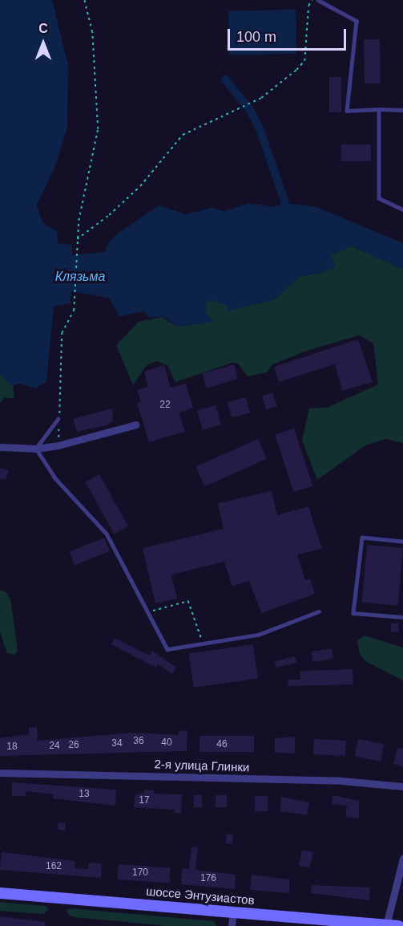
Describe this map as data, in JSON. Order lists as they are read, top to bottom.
{
  "streets": {
    "main road": ["шоссе Энтузиастов"],
    "street": ["2-я улица Глинки"]
  },
  "water": ["Клязьма"],
  "house_numbers": [
    "22",
    "36",
    "40",
    "34",
    "46",
    "26",
    "24",
    "18",
    "13",
    "17",
    "162",
    "170",
    "176"
  ],
  "scale_bar": "100 m",
  "north": "top"
}
